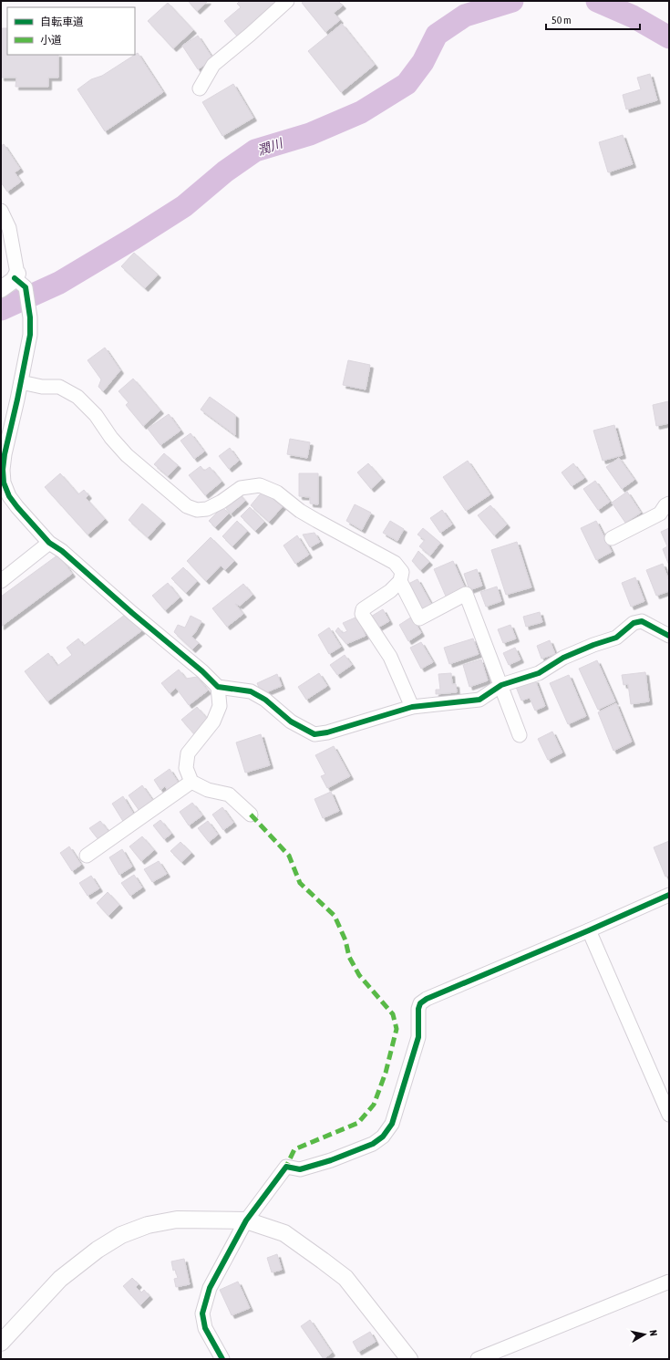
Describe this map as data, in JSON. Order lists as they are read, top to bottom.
{
  "water": ["潤川"],
  "legend": ["自転車道", "小道"],
  "scale_bar": "50 m",
  "north": "right"
}
